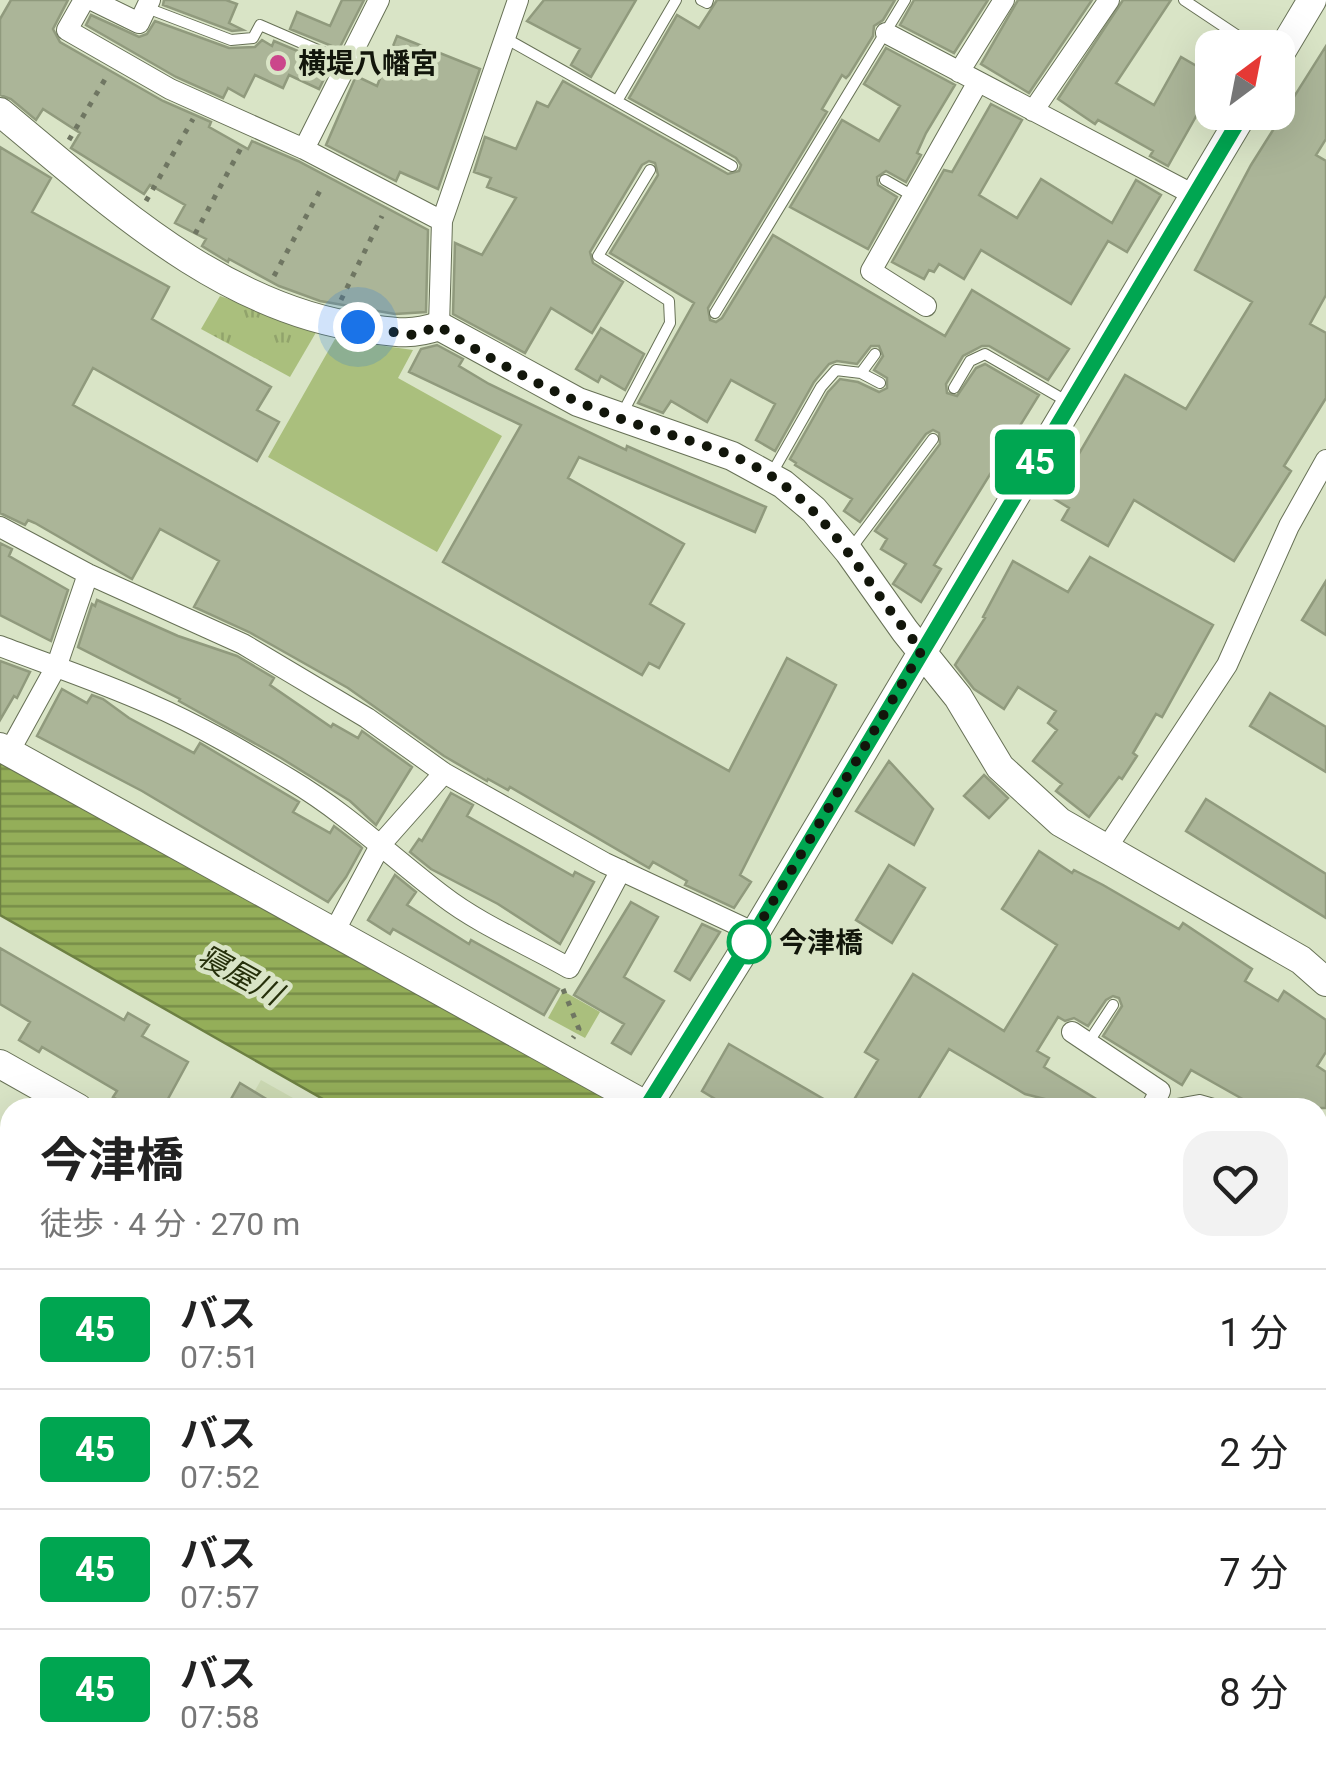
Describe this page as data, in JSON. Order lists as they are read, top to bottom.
{
  "water": ["寝屋川"],
  "places": ["横堤八幡宮", "今津橋"],
  "lines": ["bus line 45"],
  "north": "top right",
  "page": {
    "on_map": "45",
    "heading": ["今津橋", "徒歩 · 4 分 · 270 m"],
    "list": [
      {
        "mark": "45",
        "name": "バス",
        "note": "07:51",
        "value": "1 分"
      },
      {
        "mark": "45",
        "name": "バス",
        "note": "07:52",
        "value": "2 分"
      },
      {
        "mark": "45",
        "name": "バス",
        "note": "07:57",
        "value": "7 分"
      },
      {
        "mark": "45",
        "name": "バス",
        "note": "07:58",
        "value": "8 分"
      }
    ]
  }
}
